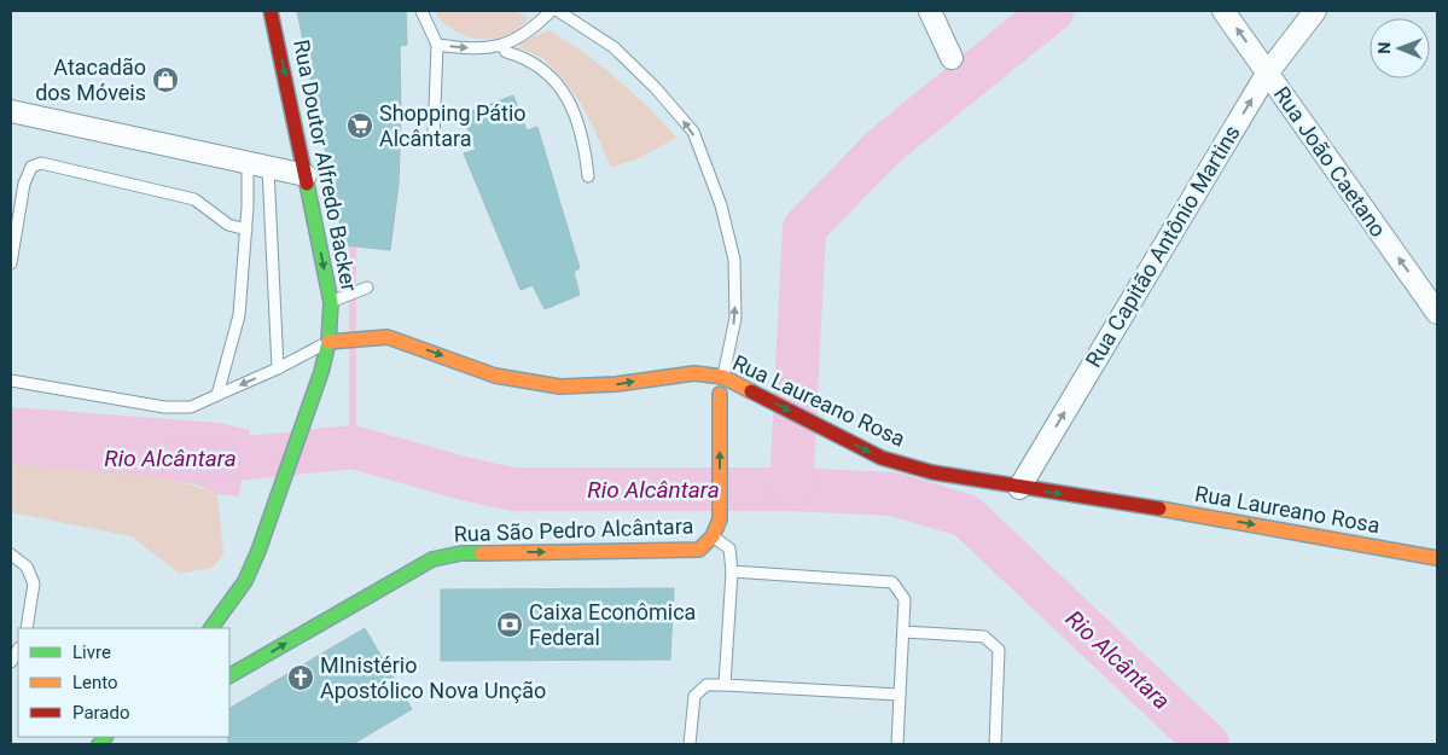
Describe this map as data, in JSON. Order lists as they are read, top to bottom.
{
  "streets": {
    "main road": ["Rua Doutor Alfredo Backer", "Rua Laureano Rosa", "Rua São Pedro Alcântara"],
    "street": ["Rua João Caetano", "Rua Capitão Antônio Martins"]
  },
  "crossings": [
    ["Rua João Caetano", "Rua Capitão Antônio Martins"],
    ["Rua Doutor Alfredo Backer", "Rua Laureano Rosa"],
    ["Rua Capitão Antônio Martins", "Rua Laureano Rosa"],
    ["Rua Laureano Rosa", "Rua São Pedro Alcântara"]
  ],
  "one_way": [
    "Rua João Caetano",
    "Rua Doutor Alfredo Backer",
    "Rua Capitão Antônio Martins",
    "Rua Laureano Rosa"
  ],
  "water": ["Rio Alcântara"],
  "places": {
    "shop": ["Atacadão dos Móveis"],
    "supermarket": ["Shopping Pátio Alcântara"],
    "bank": ["Caixa Econômica Federal"],
    "church": ["MInistério Apostólico Nova Unção"]
  },
  "legend": ["Livre", "Lento", "Parado"],
  "north": "left"
}
